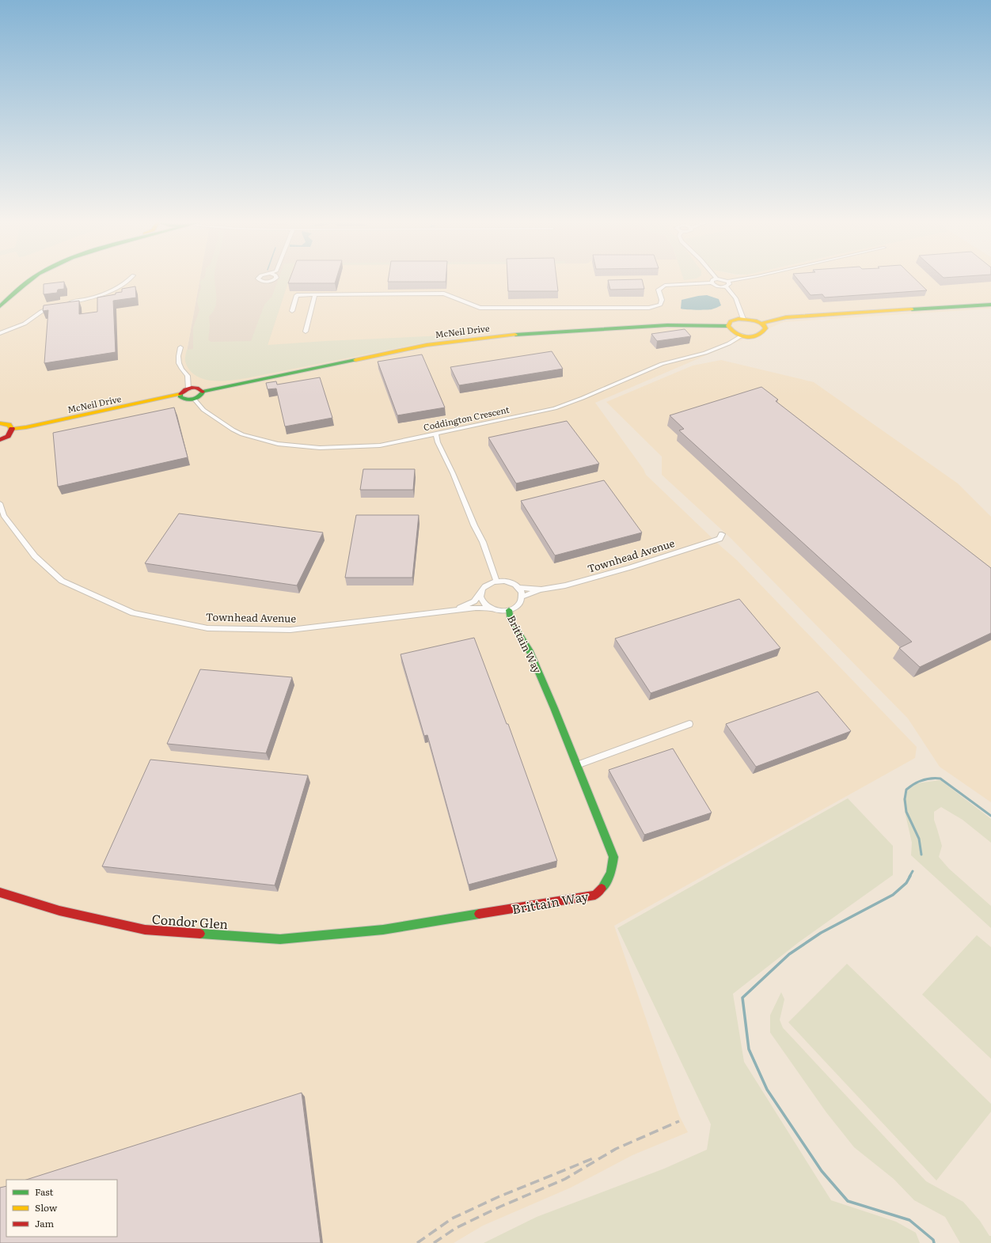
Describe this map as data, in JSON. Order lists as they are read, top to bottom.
{
  "streets": {
    "main road": ["McNeil Drive", "Brittain Way", "Condor Glen"],
    "street": ["Coddington Crescent", "Townhead Avenue"]
  },
  "crossings": [
    ["Townhead Avenue", "Brittain Way"],
    ["Brittain Way", "Condor Glen"]
  ],
  "legend": ["Fast", "Slow", "Jam"]
}
